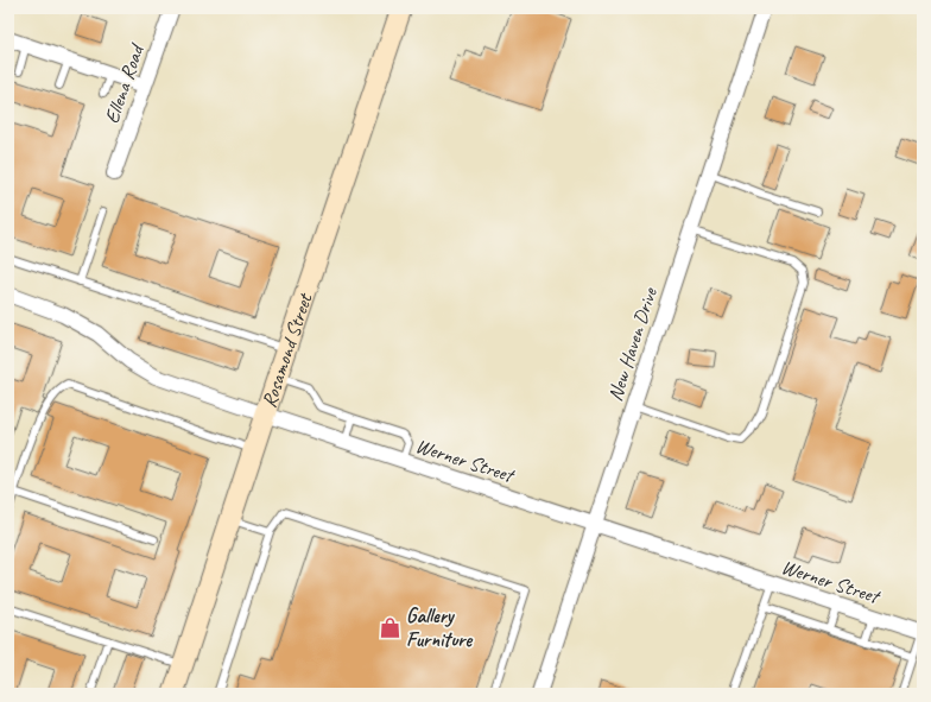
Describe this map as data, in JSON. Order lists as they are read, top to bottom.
{
  "streets": {
    "street": [
      "Ellena Road",
      "New Haven Drive",
      "Rosamond Street",
      "Werner Street"
    ]
  },
  "crossings": [
    ["New Haven Drive", "Werner Street"],
    ["Rosamond Street", "Werner Street"]
  ],
  "places": {
    "shop": ["Gallery Furniture"]
  }
}
